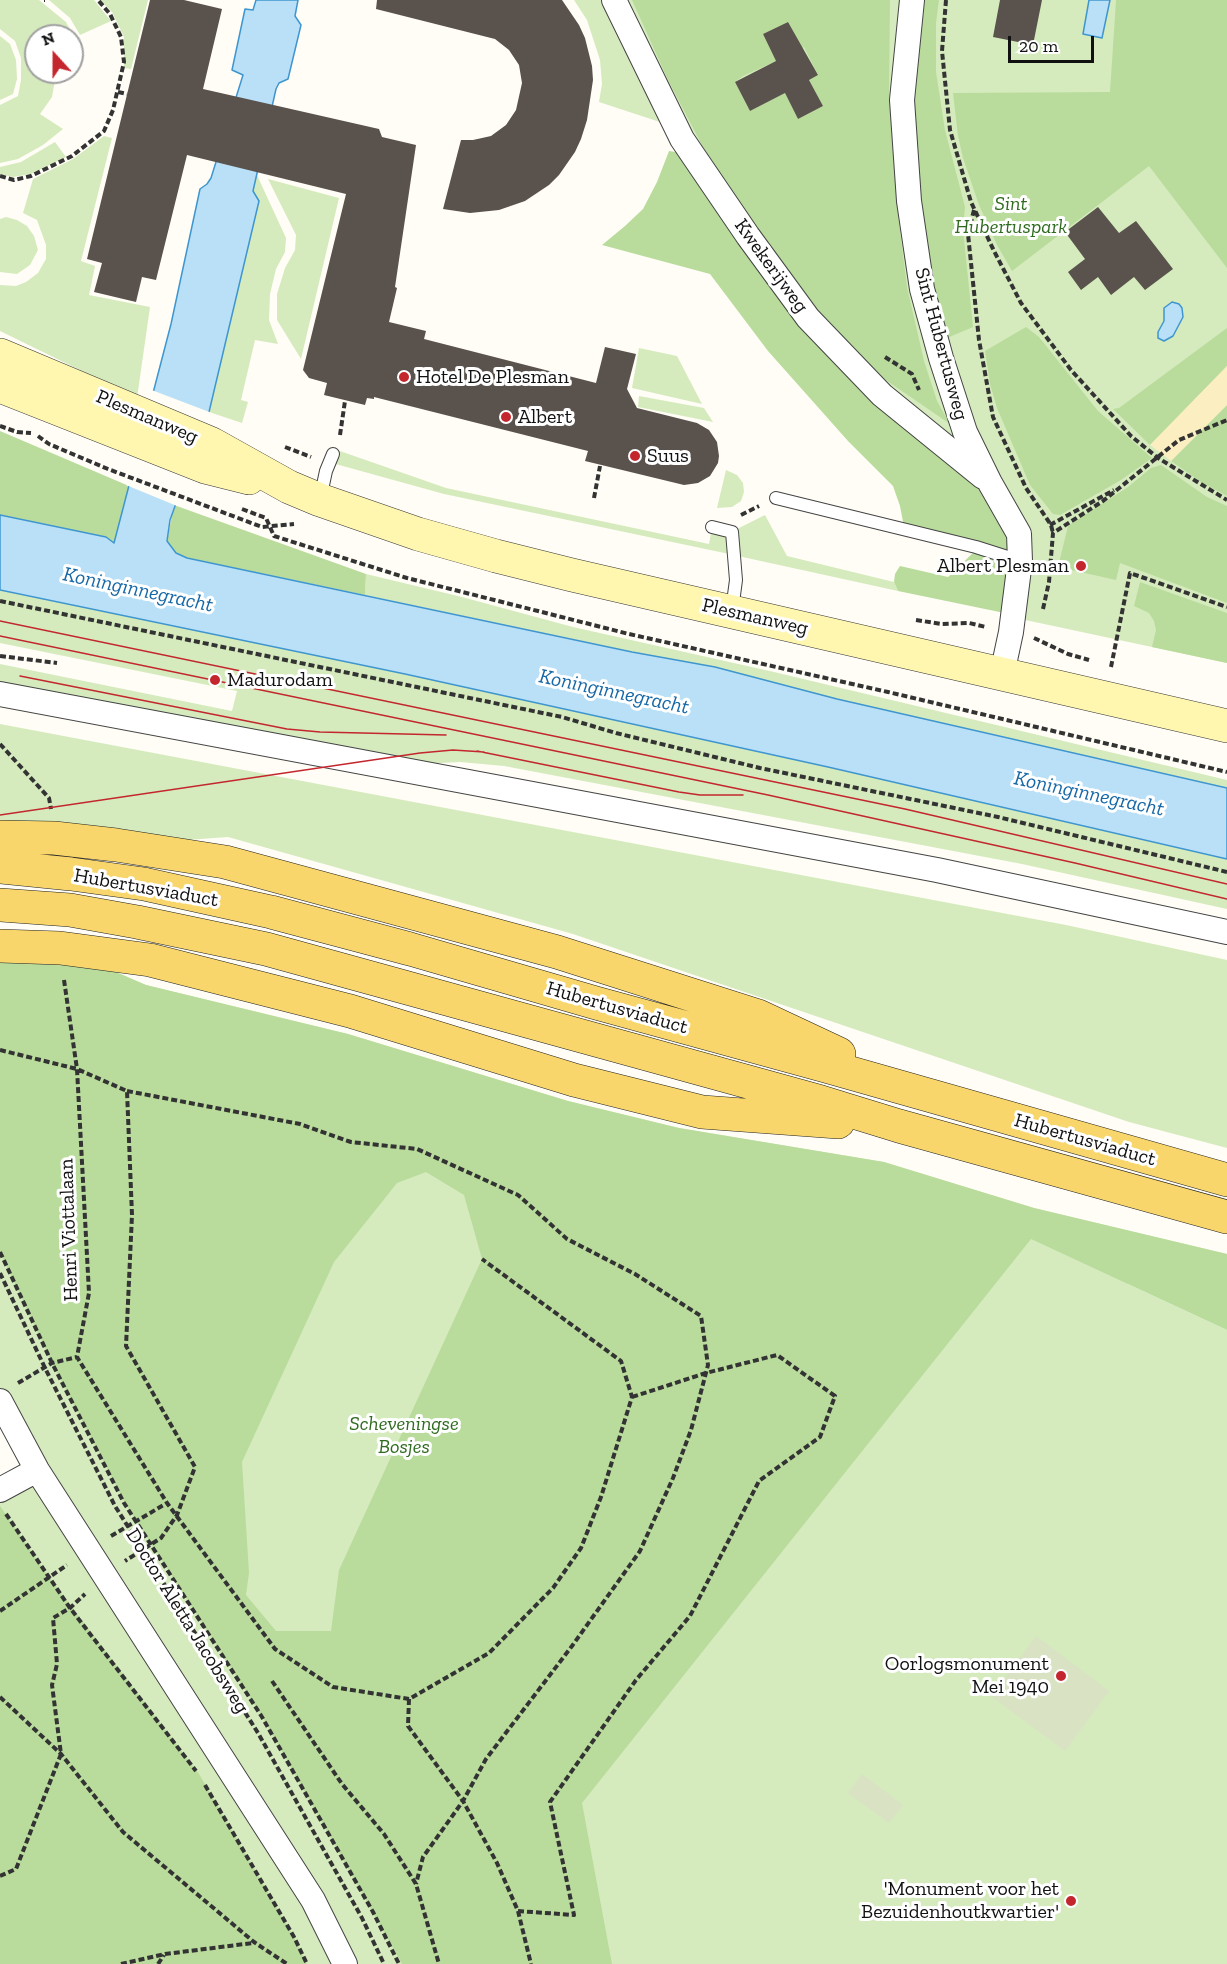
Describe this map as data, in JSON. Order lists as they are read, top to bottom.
{
  "streets": {
    "main road": ["Plesmanweg", "Hubertusviaduct"],
    "street": ["Kwekerijweg", "Sint Hubertusweg"],
    "path": ["Henri Viottalaan", "Doctor Aletta Jacobsweg"]
  },
  "crossings": [
    ["Kwekerijweg", "Sint Hubertusweg"],
    ["Sint Hubertusweg", "Plesmanweg"]
  ],
  "water": ["Koninginnegracht"],
  "parks": ["Sint Hubertuspark", "Scheveningse Bosjes"],
  "places": [
    "Hotel De Plesman",
    "Albert",
    "Suus",
    "Albert Plesman",
    "Madurodam",
    "Oorlogsmonument Mei 1940",
    "'Monument voor het Bezuidenhoutkwartier'"
  ],
  "scale_bar": "20 m",
  "north": "top"
}
